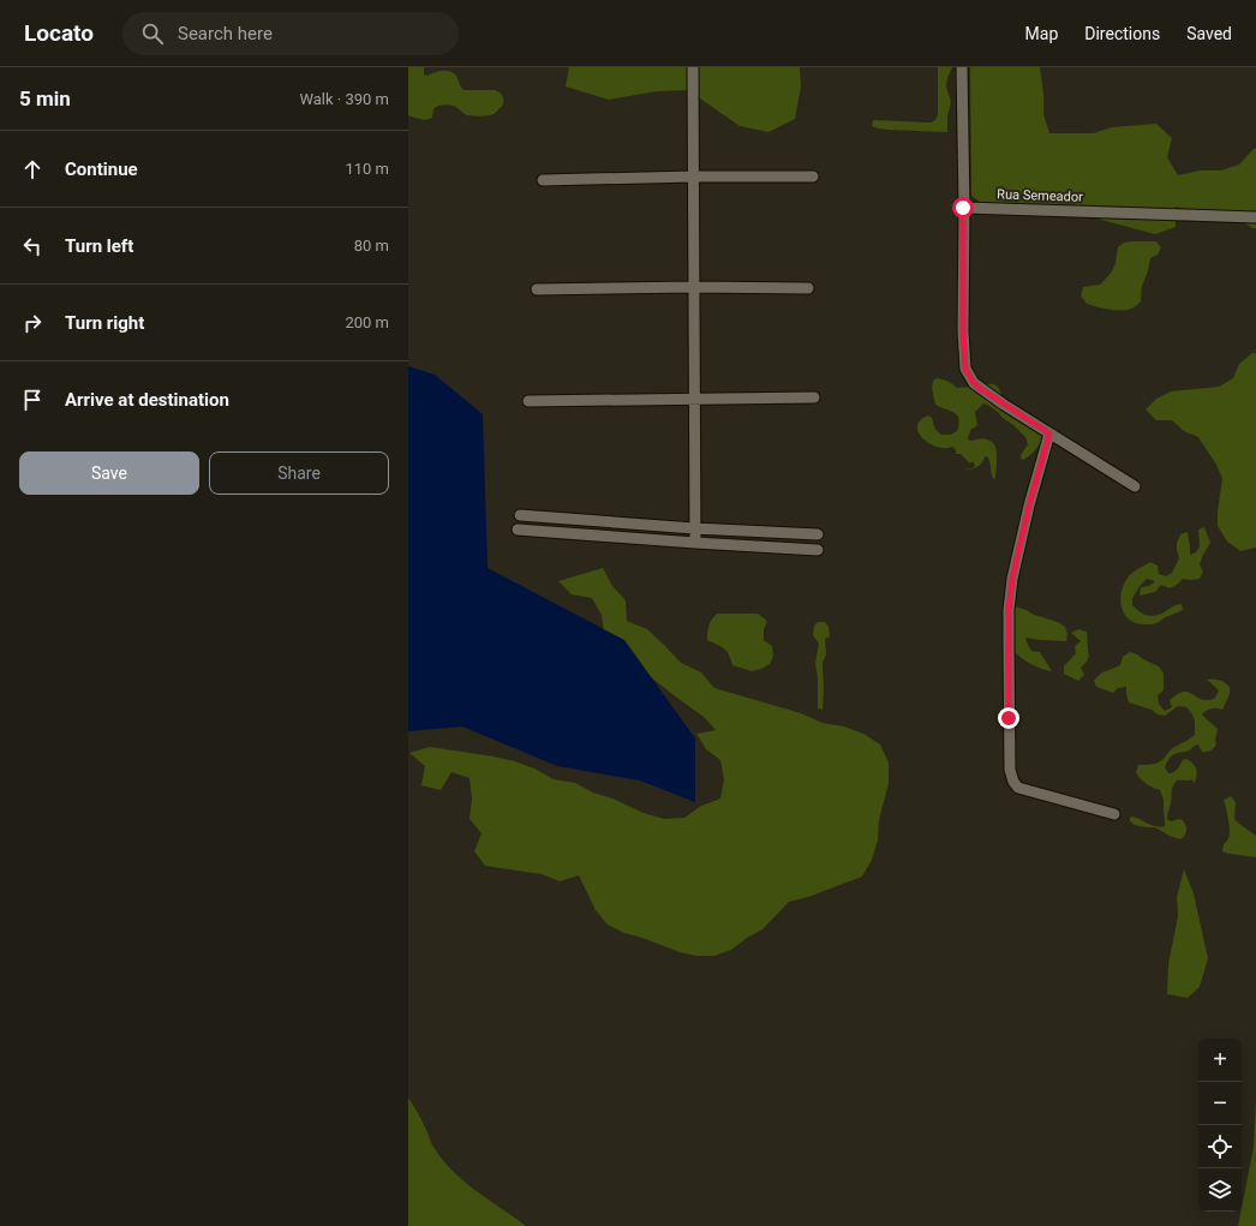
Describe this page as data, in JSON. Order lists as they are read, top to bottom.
{
  "streets": {
    "street": ["Rua Semeador"]
  },
  "page": {
    "header": "Locato",
    "search": "Search here",
    "nav": ["Map", "Directions", "Saved"],
    "heading": ["5 min", "Walk · 390 m"],
    "list": [
      ["Continue", "110 m"],
      ["Turn left", "80 m"],
      ["Turn right", "200 m"],
      "Arrive at destination"
    ],
    "buttons": ["Save", "Share"],
    "map_buttons": ["+", "−"]
  }
}
